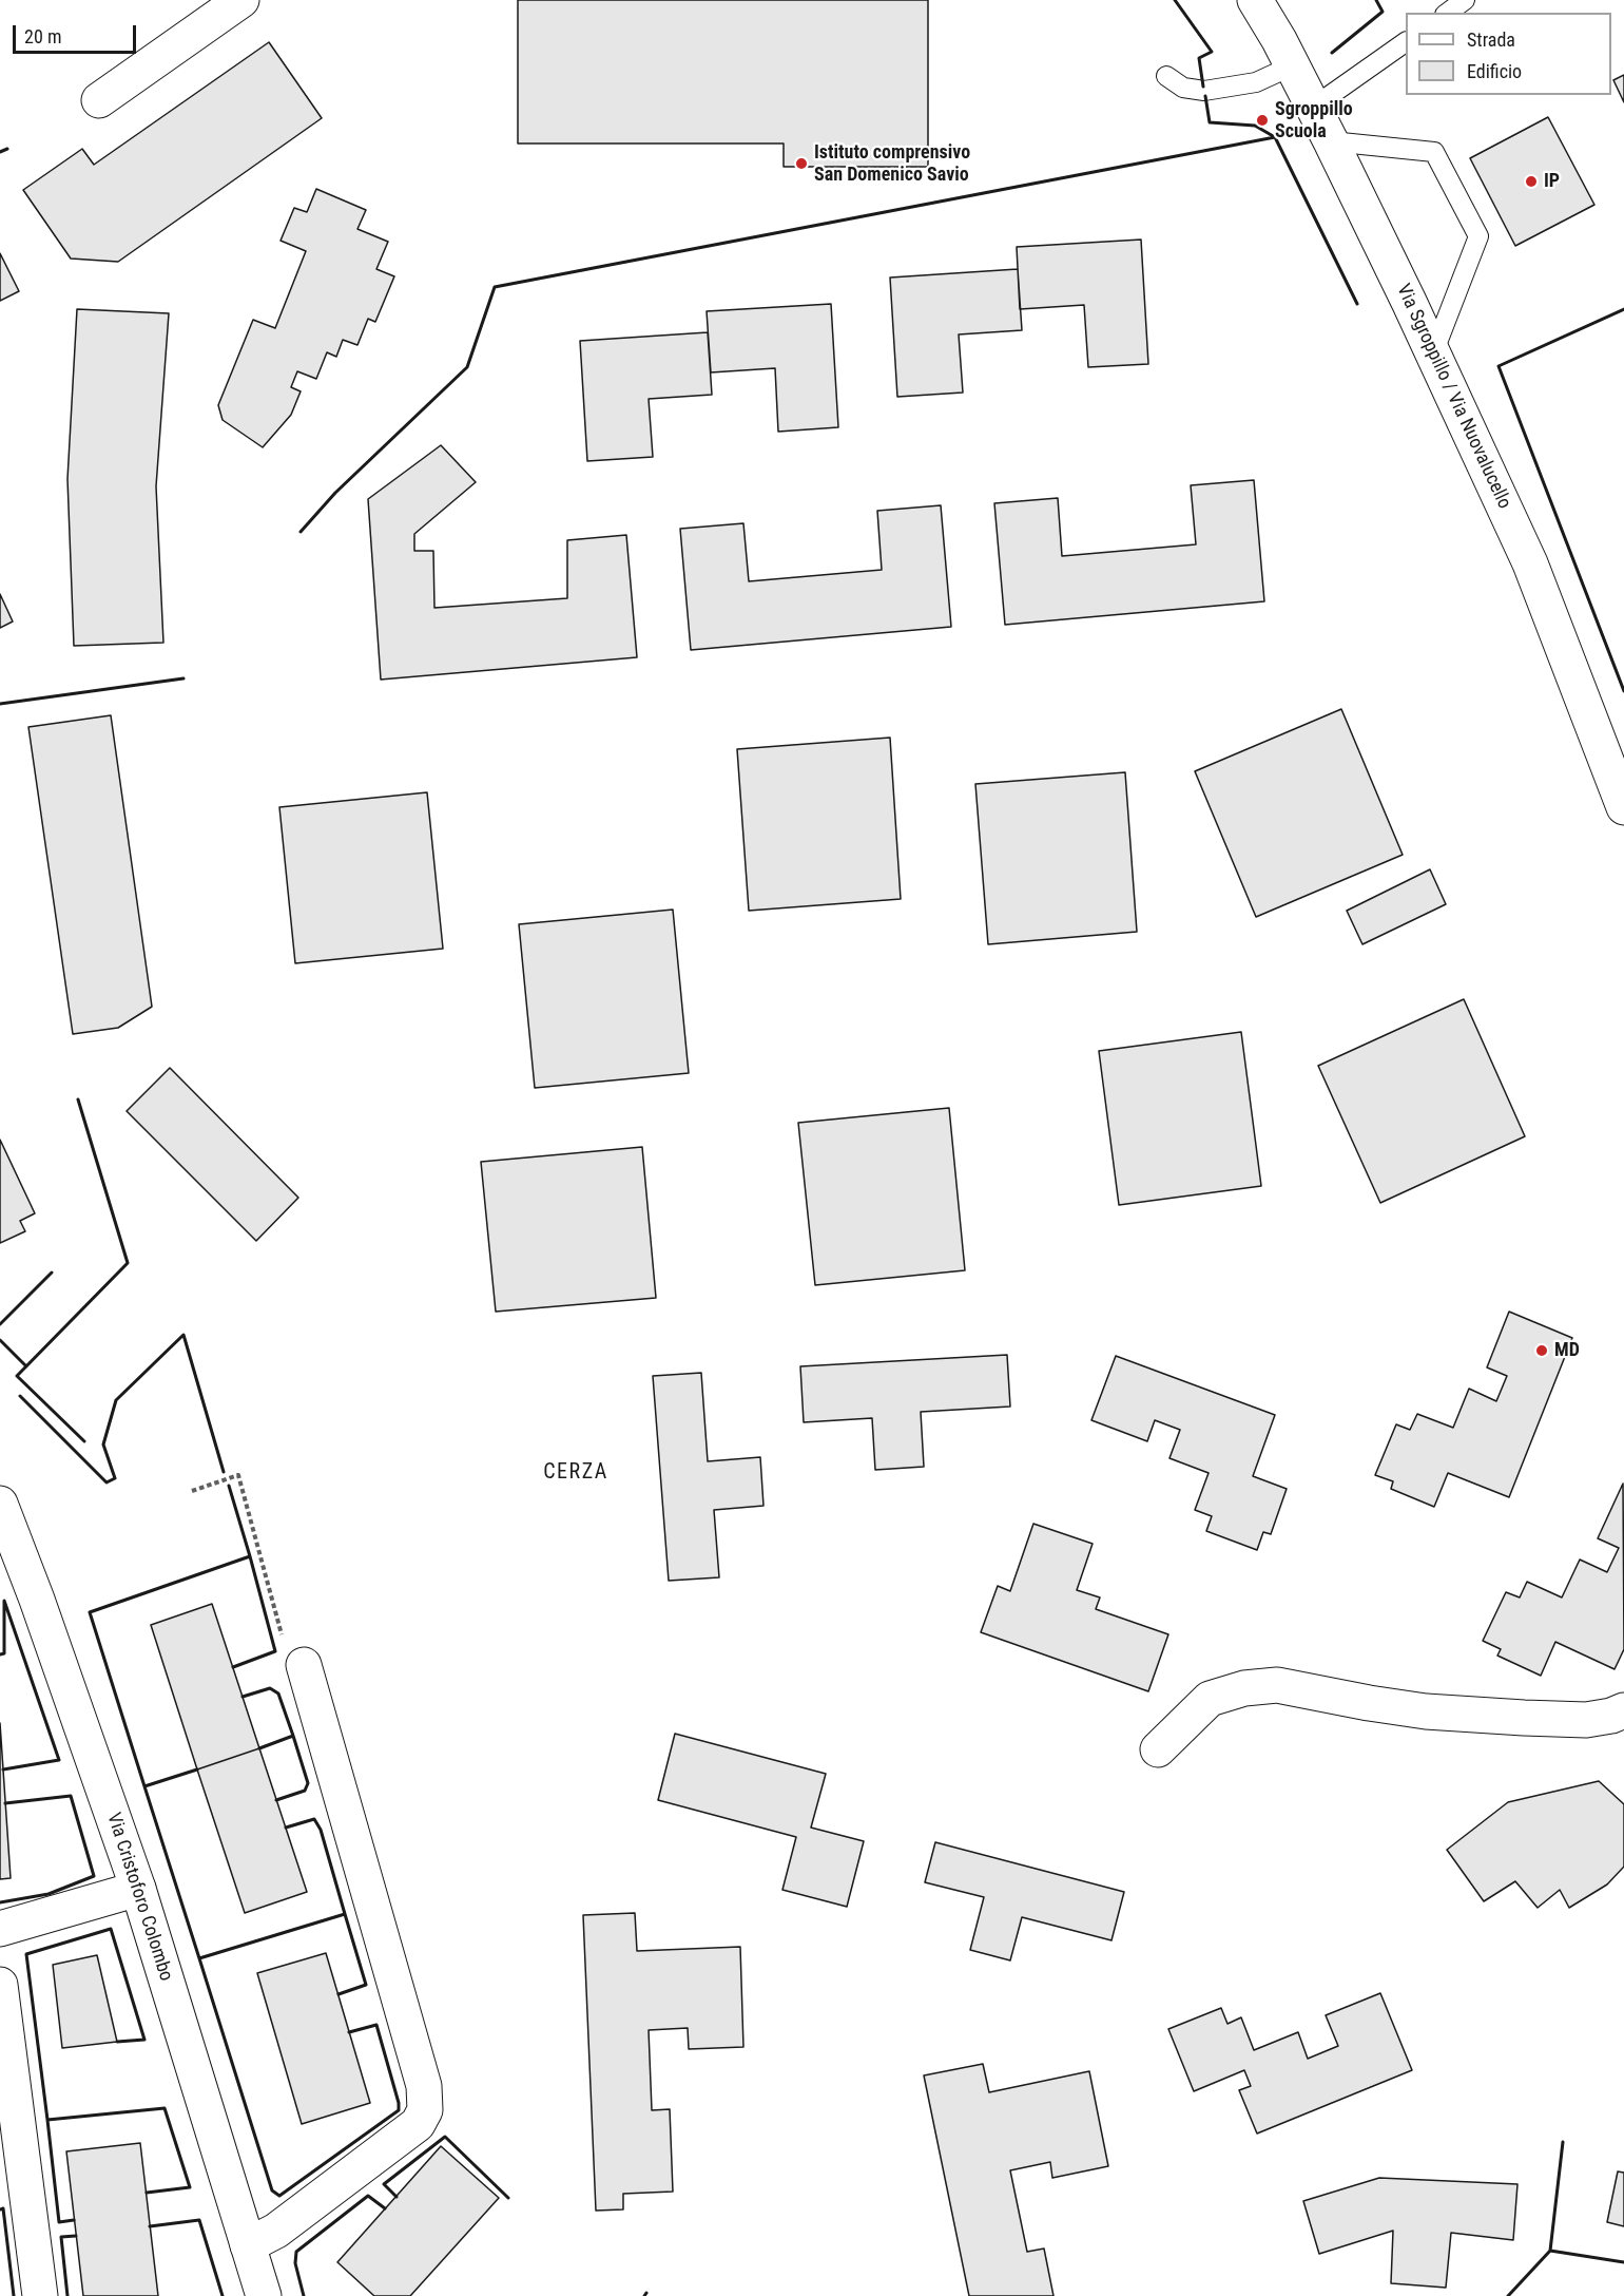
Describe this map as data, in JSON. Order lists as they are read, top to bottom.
{
  "streets": {
    "street": ["Via Sgroppillo / Via Nuovalucello", "Via Cristoforo Colombo"]
  },
  "districts": ["CERZA"],
  "places": [
    "Sgroppillo Scuola",
    "Istituto comprensivo San Domenico Savio",
    "IP",
    "MD"
  ],
  "legend": ["Strada", "Edificio"],
  "scale_bar": "20 m"
}
